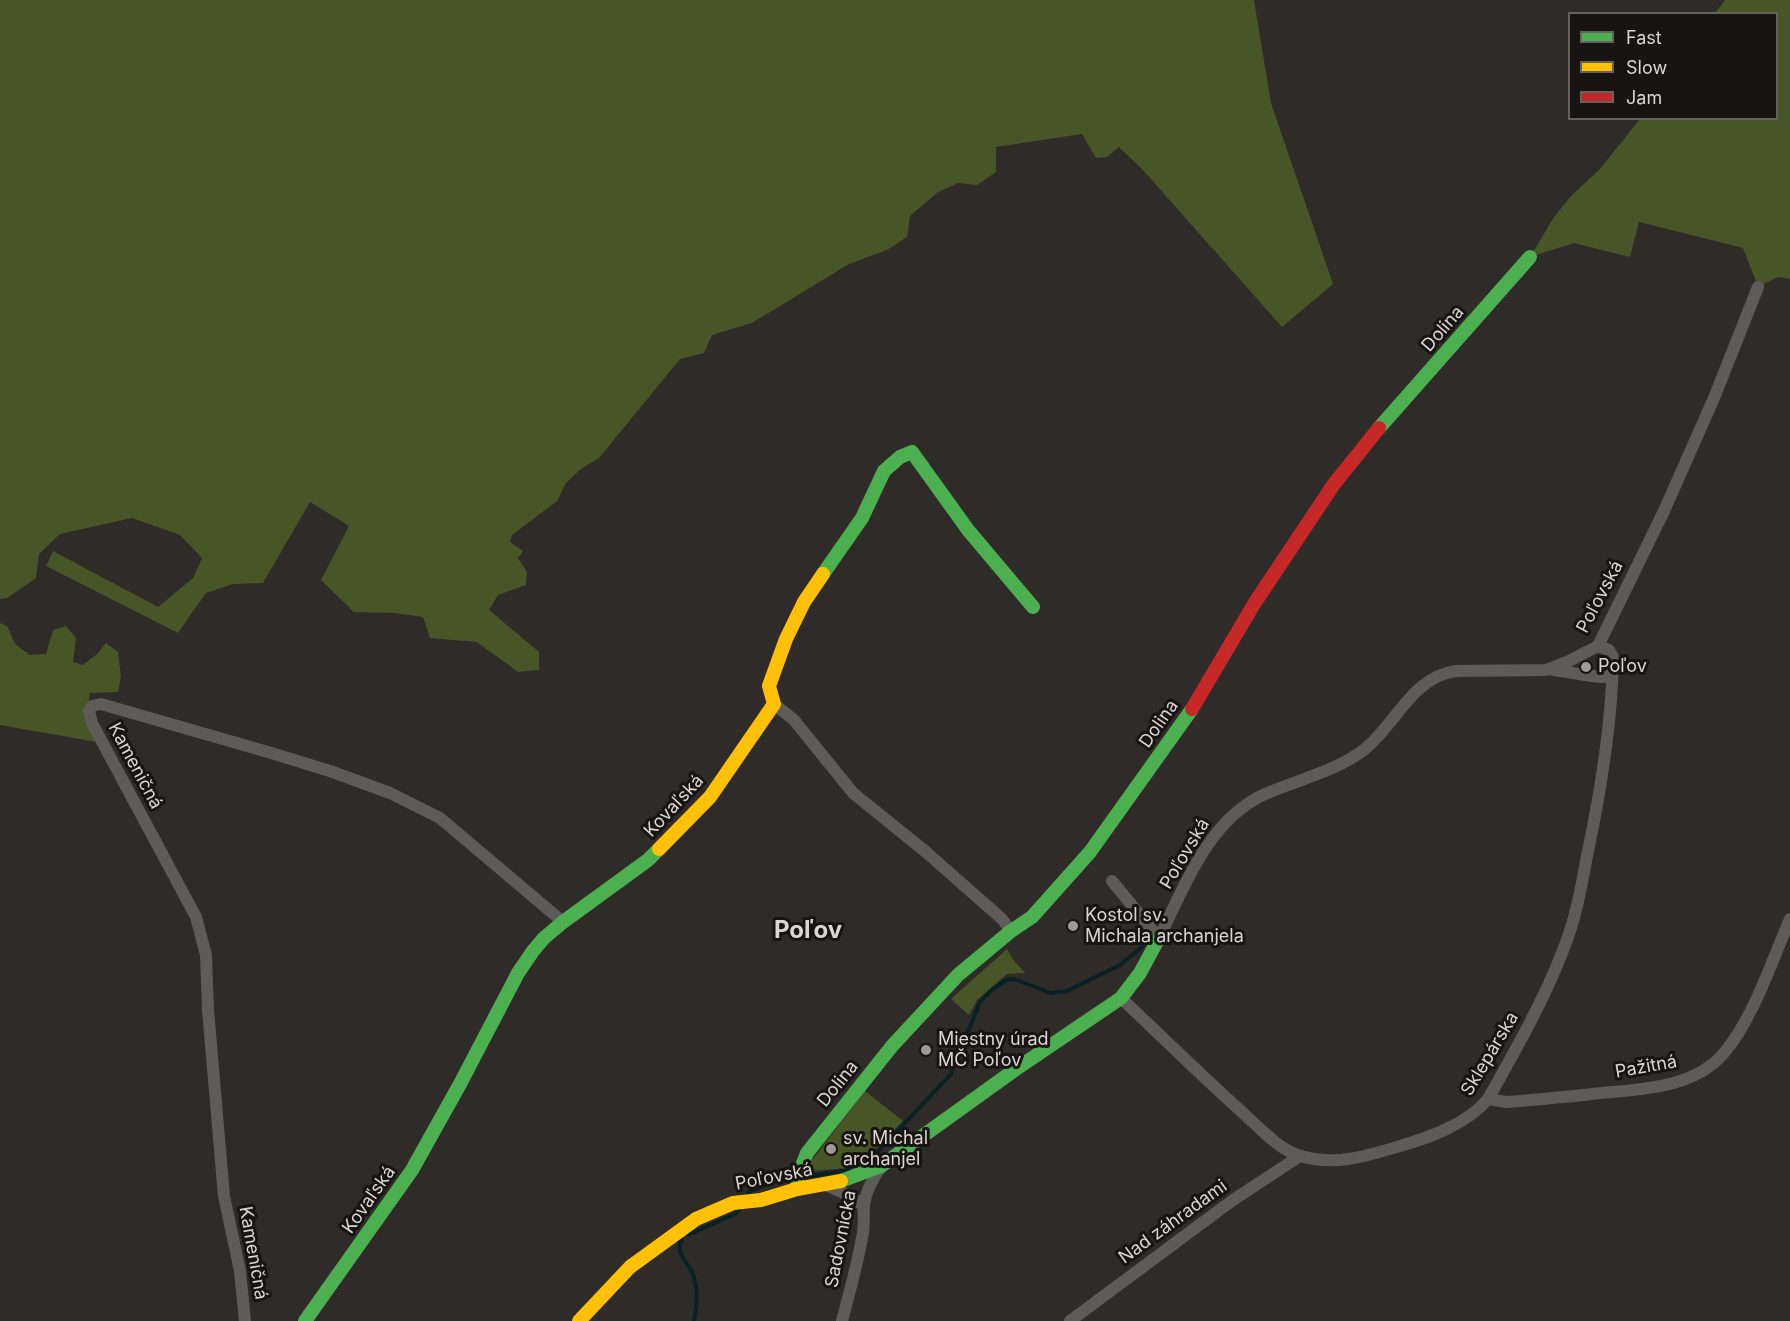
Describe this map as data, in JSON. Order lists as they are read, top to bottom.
{
  "streets": {
    "street": [
      "Dolina",
      "Poľovská",
      "Kameničná",
      "Kovaľská",
      "Sklepárska",
      "Pažitná",
      "Nad záhradami",
      "Sadovnícka"
    ]
  },
  "crossings": [
    ["Dolina", "Poľovská"],
    ["Poľovská", "Sklepárska"],
    ["Poľovská", "Sadovnícka"],
    ["Kameničná", "Kovaľská"],
    ["Sklepárska", "Pažitná"],
    ["Sklepárska", "Nad záhradami"]
  ],
  "districts": ["Poľov"],
  "places": [
    "Poľov",
    "Kostol sv. Michala archanjela",
    "Miestny úrad MČ Poľov",
    "sv. Michal archanjel"
  ],
  "legend": ["Fast", "Slow", "Jam"]
}
